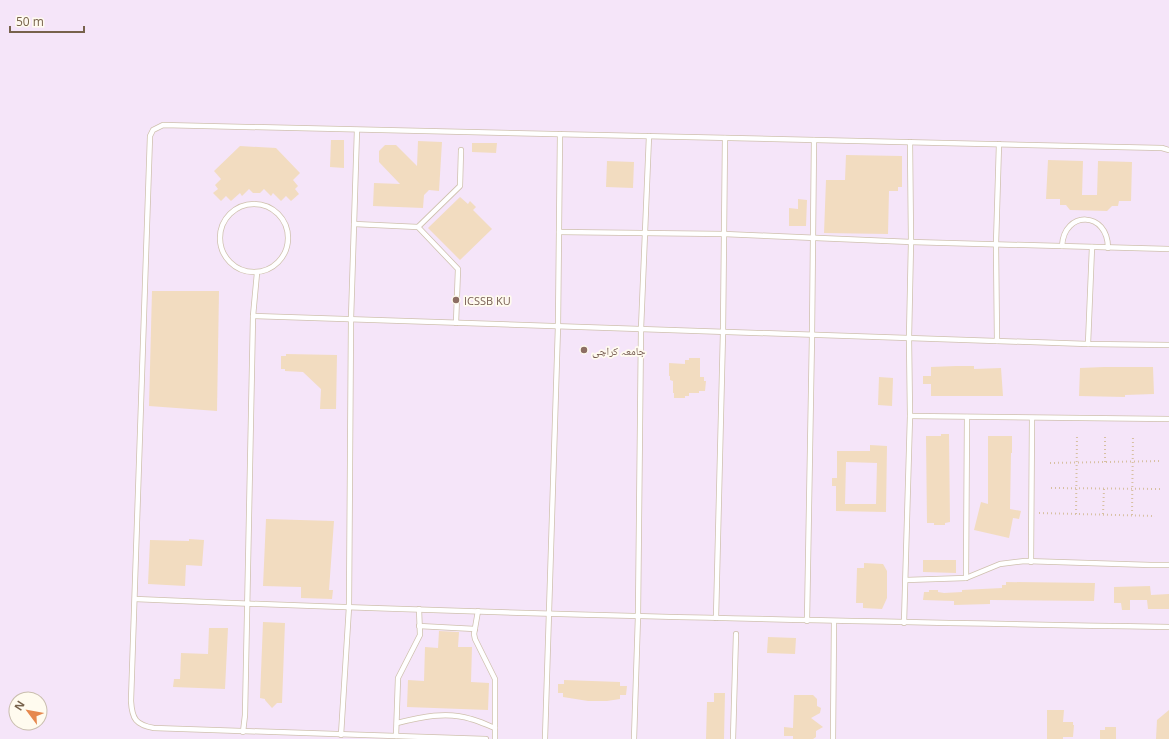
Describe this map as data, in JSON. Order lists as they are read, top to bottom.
{
  "places": ["ICSSB KU", "جامعہ کراچی"],
  "scale_bar": "50 m",
  "north": "top left"
}
